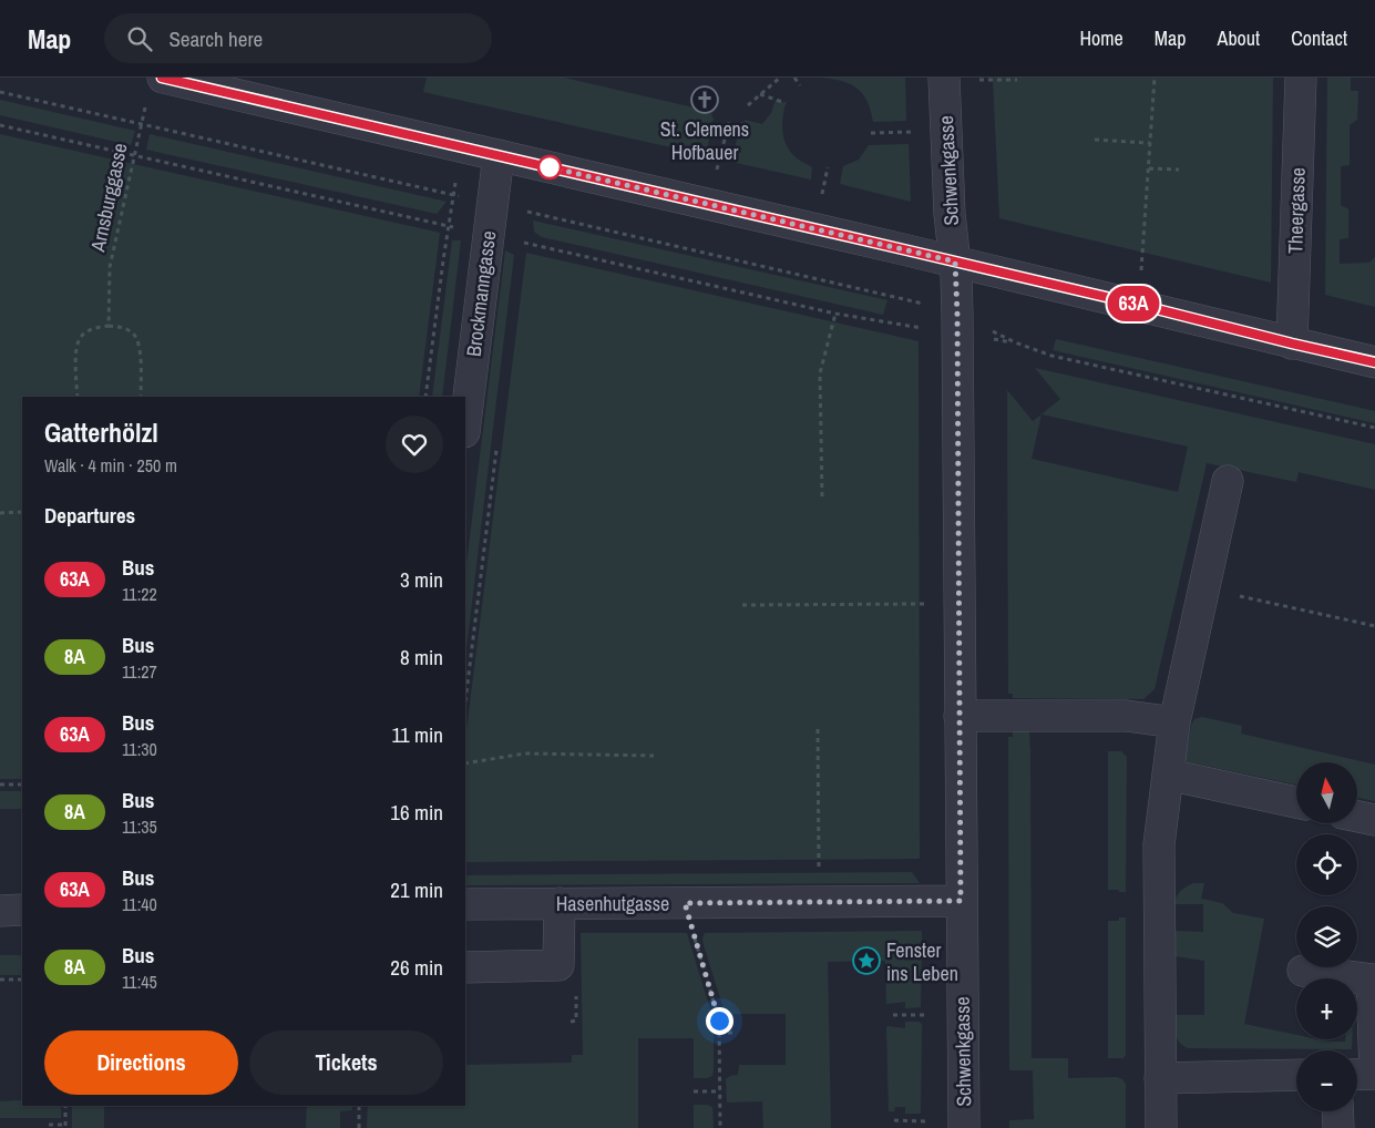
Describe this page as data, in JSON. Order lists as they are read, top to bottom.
{
  "streets": {
    "street": [
      "Schwenkgasse",
      "Theergasse",
      "Brockmanngasse",
      "Hasenhutgasse"
    ],
    "path": ["Arnsburggasse"]
  },
  "crossings": [
    ["Schwenkgasse", "Hasenhutgasse"]
  ],
  "places": {
    "church": ["St. Clemens Hofbauer"],
    "place": ["Fenster ins Leben"]
  },
  "lines": ["bus line 63A"],
  "north": "top",
  "page": {
    "header": "Map",
    "search": "Search here",
    "nav": [
      "Home",
      "Map",
      "About",
      "Contact"
    ],
    "on_map": "63A",
    "heading": [
      ["Gatterhölzl", "Walk · 4 min · 250 m"],
      "Departures"
    ],
    "list": [
      {
        "mark": "63A",
        "name": "Bus",
        "note": "11:22",
        "value": "3 min"
      },
      {
        "mark": "8A",
        "name": "Bus",
        "note": "11:27",
        "value": "8 min"
      },
      {
        "mark": "63A",
        "name": "Bus",
        "note": "11:30",
        "value": "11 min"
      },
      {
        "mark": "8A",
        "name": "Bus",
        "note": "11:35",
        "value": "16 min"
      },
      {
        "mark": "63A",
        "name": "Bus",
        "note": "11:40",
        "value": "21 min"
      },
      {
        "mark": "8A",
        "name": "Bus",
        "note": "11:45",
        "value": "26 min"
      }
    ],
    "map_buttons": ["+", "−"],
    "buttons": ["Directions", "Tickets"]
  }
}
